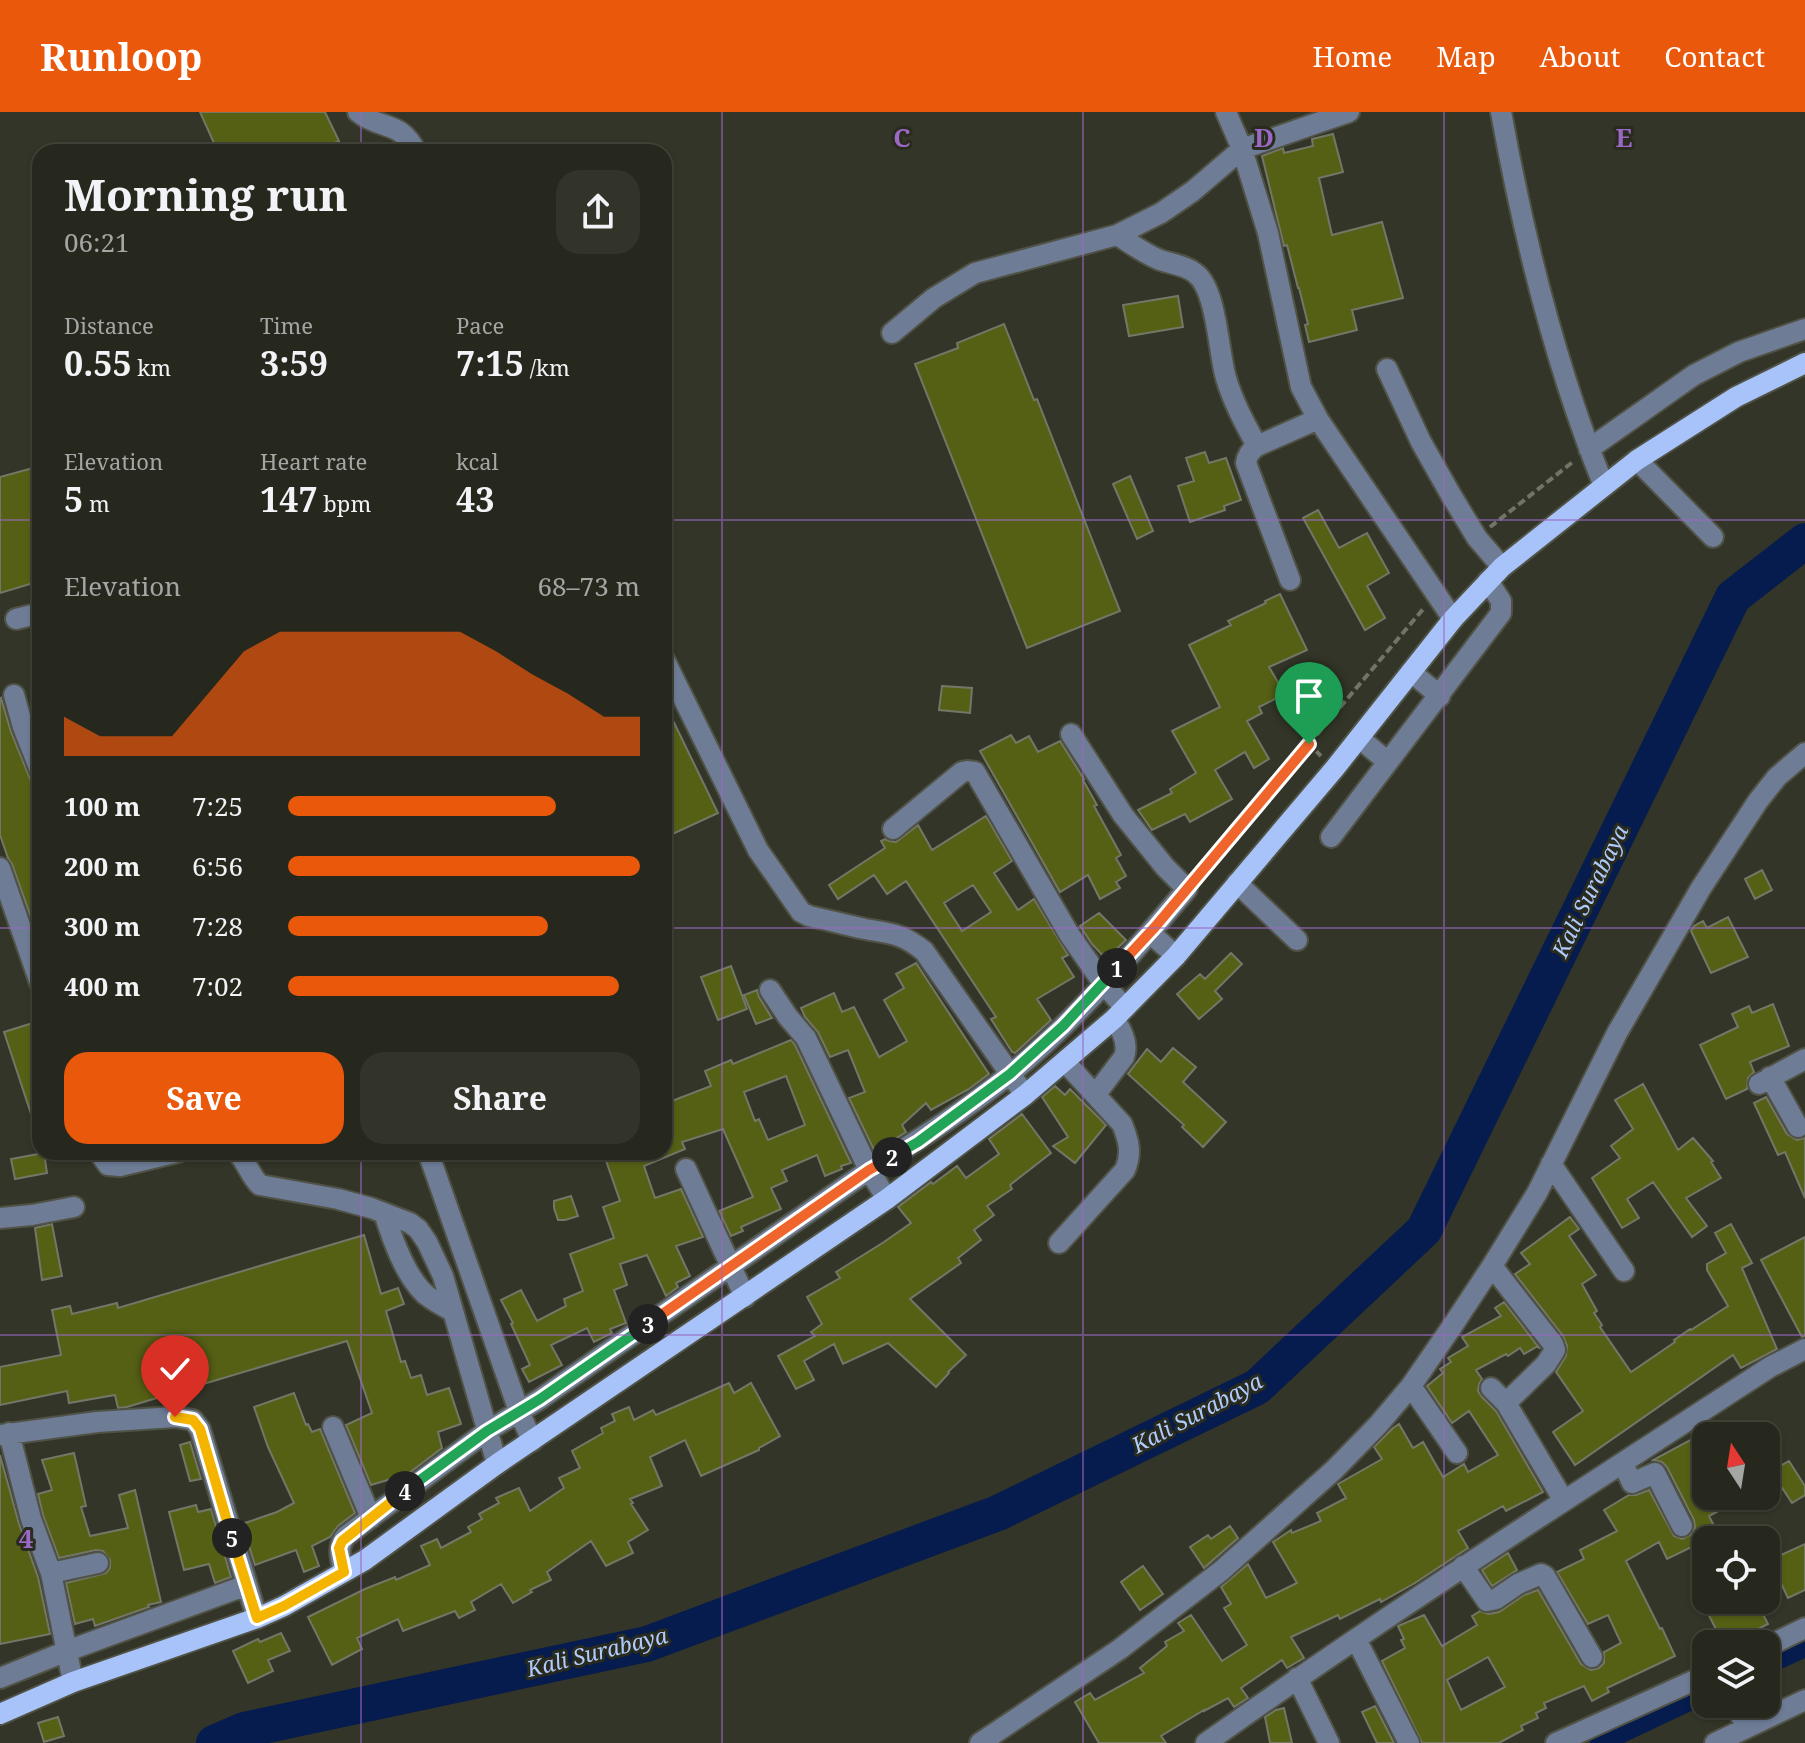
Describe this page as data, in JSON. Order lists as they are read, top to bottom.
{
  "water": ["Kali Surabaya"],
  "north": "top",
  "page": {
    "header": "Runloop",
    "nav": [
      "Home",
      "Map",
      "About",
      "Contact"
    ],
    "heading": ["Morning run", "06:21"],
    "stats": [
      ["Distance", "0.55 km"],
      ["Time", "3:59"],
      ["Pace", "7:15 /km"],
      ["Elevation", "5 m"],
      ["Heart rate", "147 bpm"],
      ["kcal", "43"]
    ],
    "chart": ["Elevation", "68–73 m"],
    "list": [
      {
        "name": "100 m",
        "note": "7:25"
      },
      {
        "name": "200 m",
        "note": "6:56"
      },
      {
        "name": "300 m",
        "note": "7:28"
      },
      {
        "name": "400 m",
        "note": "7:02"
      }
    ],
    "pins": [
      "1",
      "2",
      "3",
      "4",
      "5"
    ],
    "buttons": ["Save", "Share"]
  },
  "grid": {
    "columns": ["C", "D", "E"],
    "rows": ["4"]
  }
}
